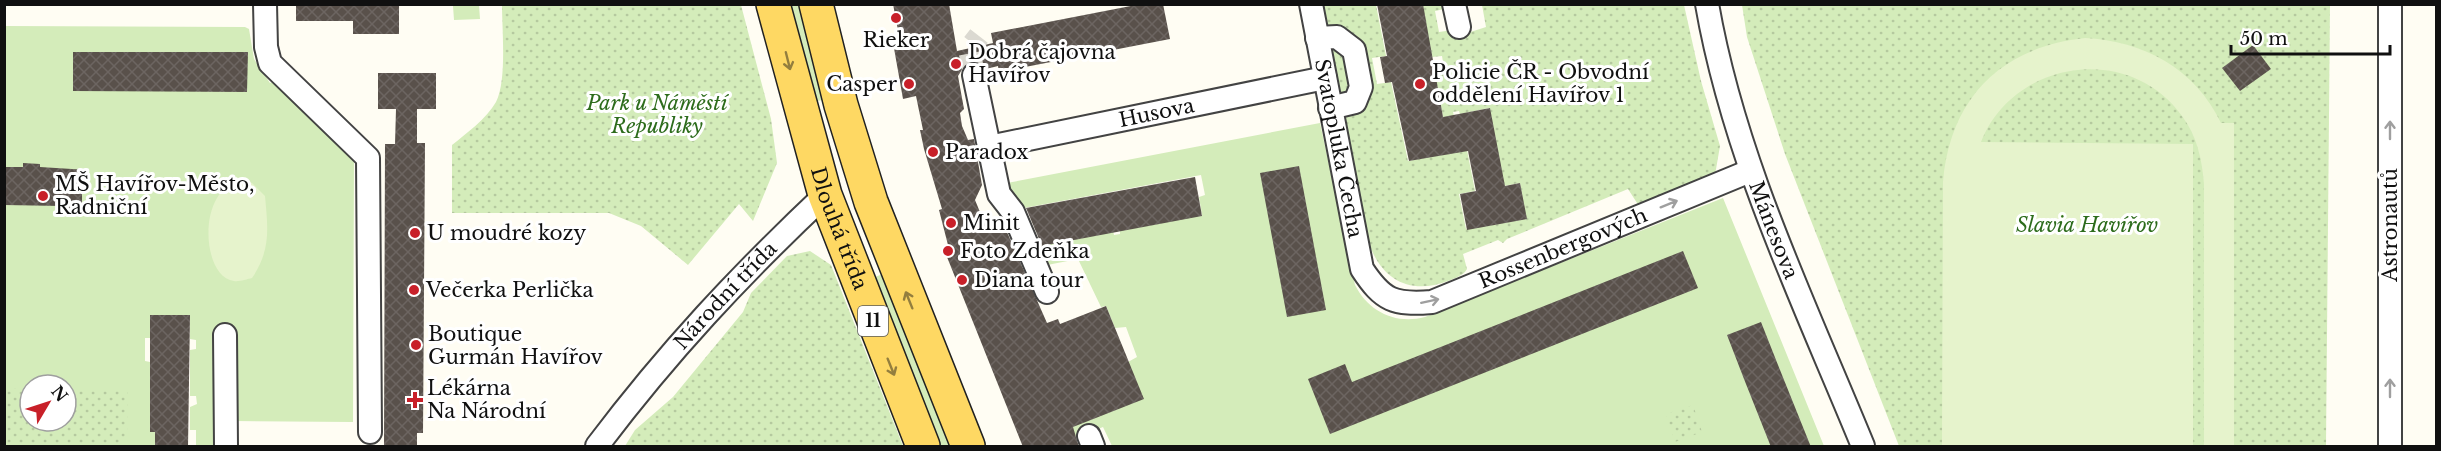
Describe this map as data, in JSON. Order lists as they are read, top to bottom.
{
  "streets": {
    "main road": ["Dlouhá třída", "Národní třída", "11"],
    "street": [
      "Husova",
      "Svatopluka Čecha",
      "Astronautů",
      "Mánesova",
      "Rossenbergových"
    ]
  },
  "crossings": [
    ["Husova", "Svatopluka Čecha"],
    ["Svatopluka Čecha", "Rossenbergových"],
    ["Dlouhá třída", "Národní třída"],
    ["Dlouhá třída", "11"],
    ["Mánesova", "Rossenbergových"],
    ["Národní třída", "11"]
  ],
  "one_way": ["Astronautů", "Rossenbergových"],
  "parks": ["Park u Náměstí Republiky", "Slavia Havířov"],
  "places": {
    "other": [
      "Rieker",
      "Dobrá čajovna Havířov",
      "Casper",
      "Policie ČR - Obvodní oddělení Havířov 1",
      "Paradox",
      "MŠ Havířov-Město, Radniční",
      "Minit",
      "U moudré kozy",
      "Foto Zdeňka",
      "Diana tour",
      "Večerka Perlička",
      "Boutique Gurmán Havířov"
    ],
    "health": ["Lékárna Na Národní"]
  },
  "scale_bar": "50 m",
  "north": "top right"
}
